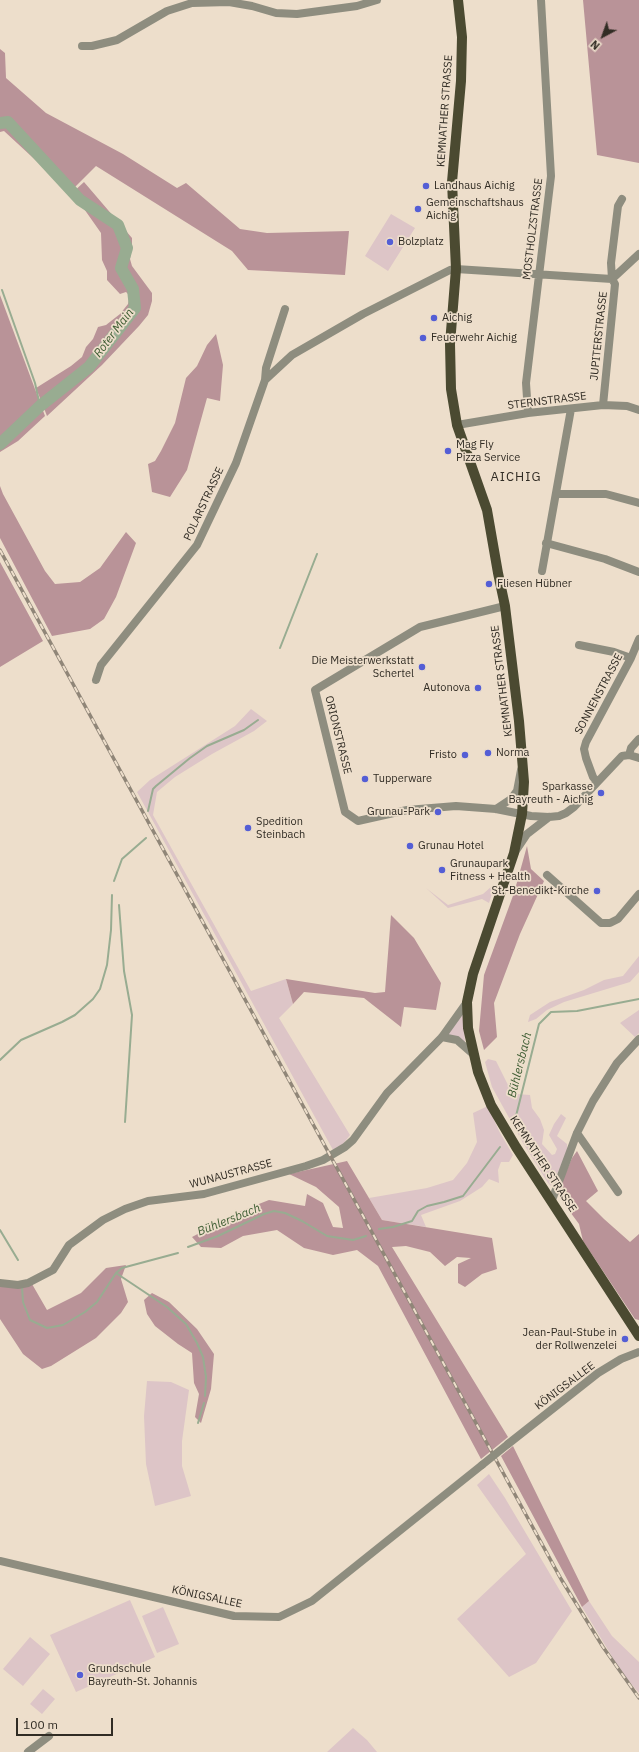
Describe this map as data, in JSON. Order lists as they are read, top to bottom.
{
  "streets": {
    "main road": ["KEMNATHER STRASSE"],
    "street": [
      "MOSTHOLZSTRASSE",
      "JUPITERSTRASSE",
      "STERNSTRASSE",
      "POLARSTRASSE",
      "SONNENSTRASSE",
      "ORIONSTRASSE",
      "WUNAUSTRASSE",
      "KÖNIGSALLEE"
    ]
  },
  "crossings": [
    ["KEMNATHER STRASSE", "STERNSTRASSE"],
    ["KEMNATHER STRASSE", "POLARSTRASSE"],
    ["KEMNATHER STRASSE", "ORIONSTRASSE"],
    ["KEMNATHER STRASSE", "WUNAUSTRASSE"],
    ["MOSTHOLZSTRASSE", "STERNSTRASSE"],
    ["JUPITERSTRASSE", "STERNSTRASSE"]
  ],
  "districts": ["AICHIG"],
  "water": ["Roter Main", "Bühlersbach"],
  "places": [
    "Landhaus Aichig",
    "Gemeinschaftshaus Aichig",
    "Bolzplatz",
    "Aichig",
    "Feuerwehr Aichig",
    "Mag Fly Pizza Service",
    "Fliesen Hübner",
    "Die Meisterwerkstatt Schertel",
    "Autonova",
    "Norma",
    "Fristo",
    "Tupperware",
    "Sparkasse Bayreuth - Aichig",
    "Grunau-Park",
    "Spedition Steinbach",
    "Grunau Hotel",
    "Grunaupark Fitness + Health",
    "St.-Benedikt-Kirche",
    "Jean-Paul-Stube in der Rollwenzelei",
    "Grundschule Bayreuth-St. Johannis"
  ],
  "scale_bar": "100 m",
  "north": "bottom left"
}
